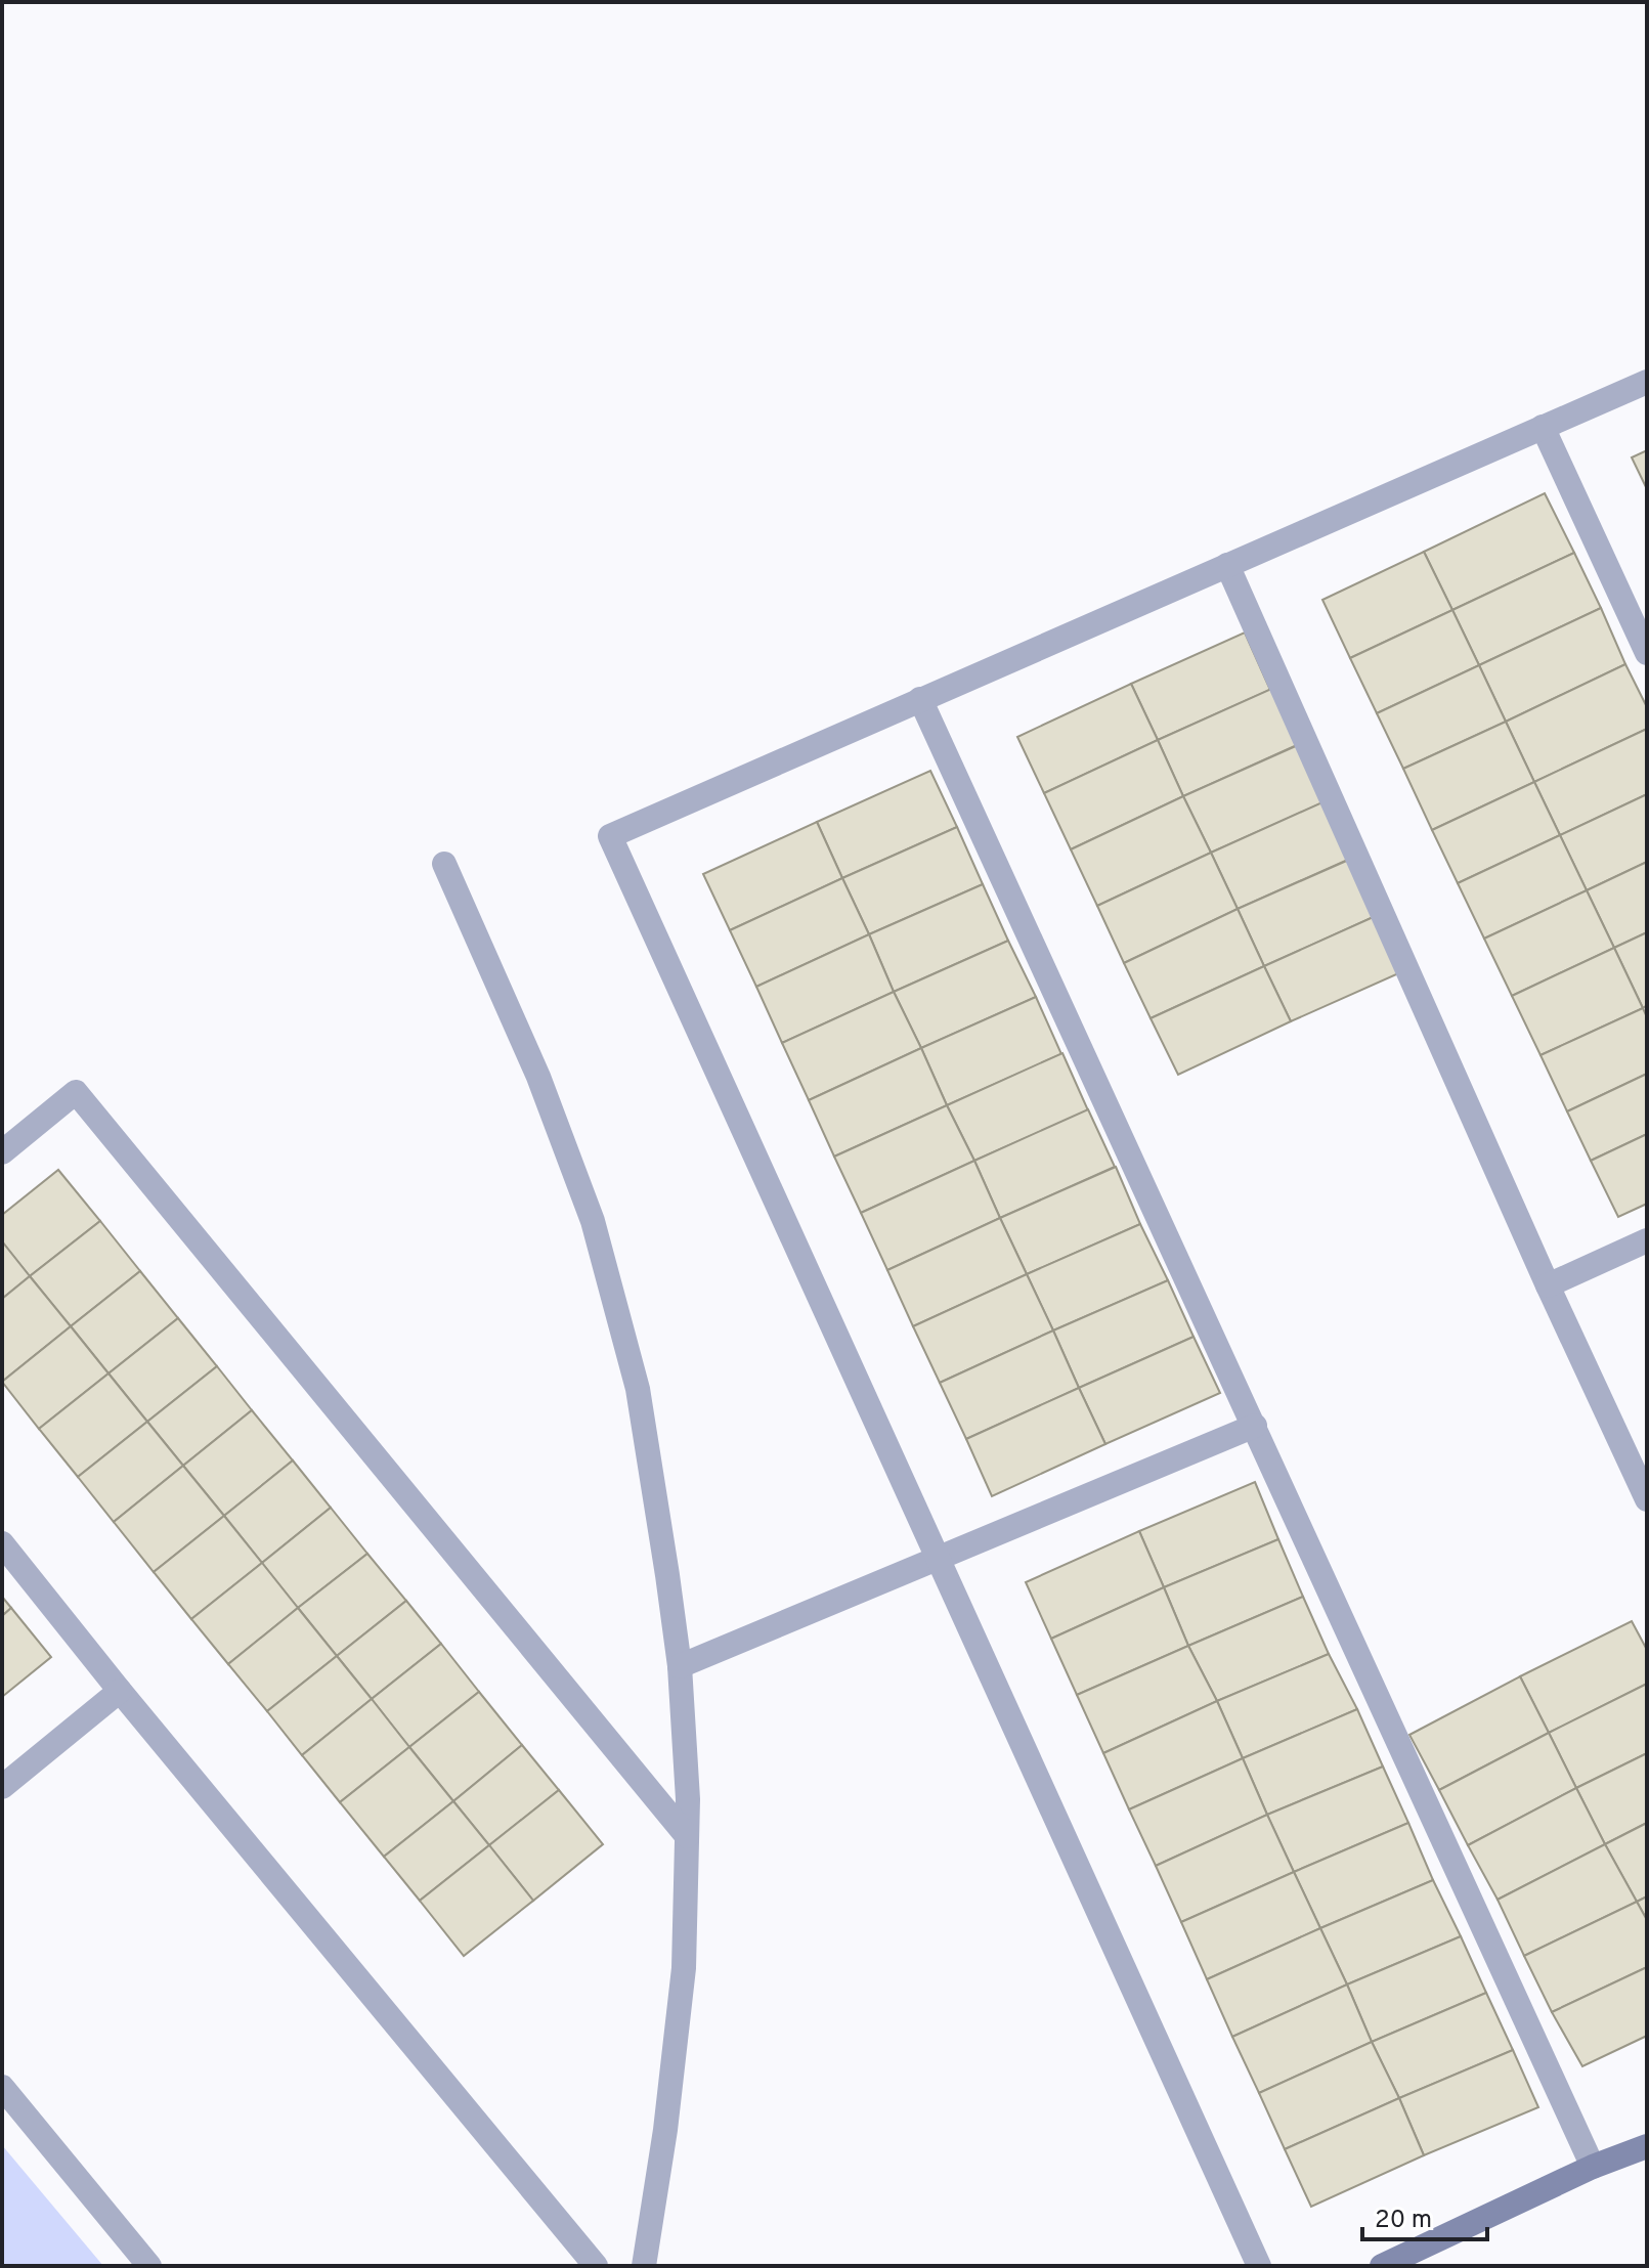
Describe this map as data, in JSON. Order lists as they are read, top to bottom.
{
  "scale_bar": "20 m"
}
